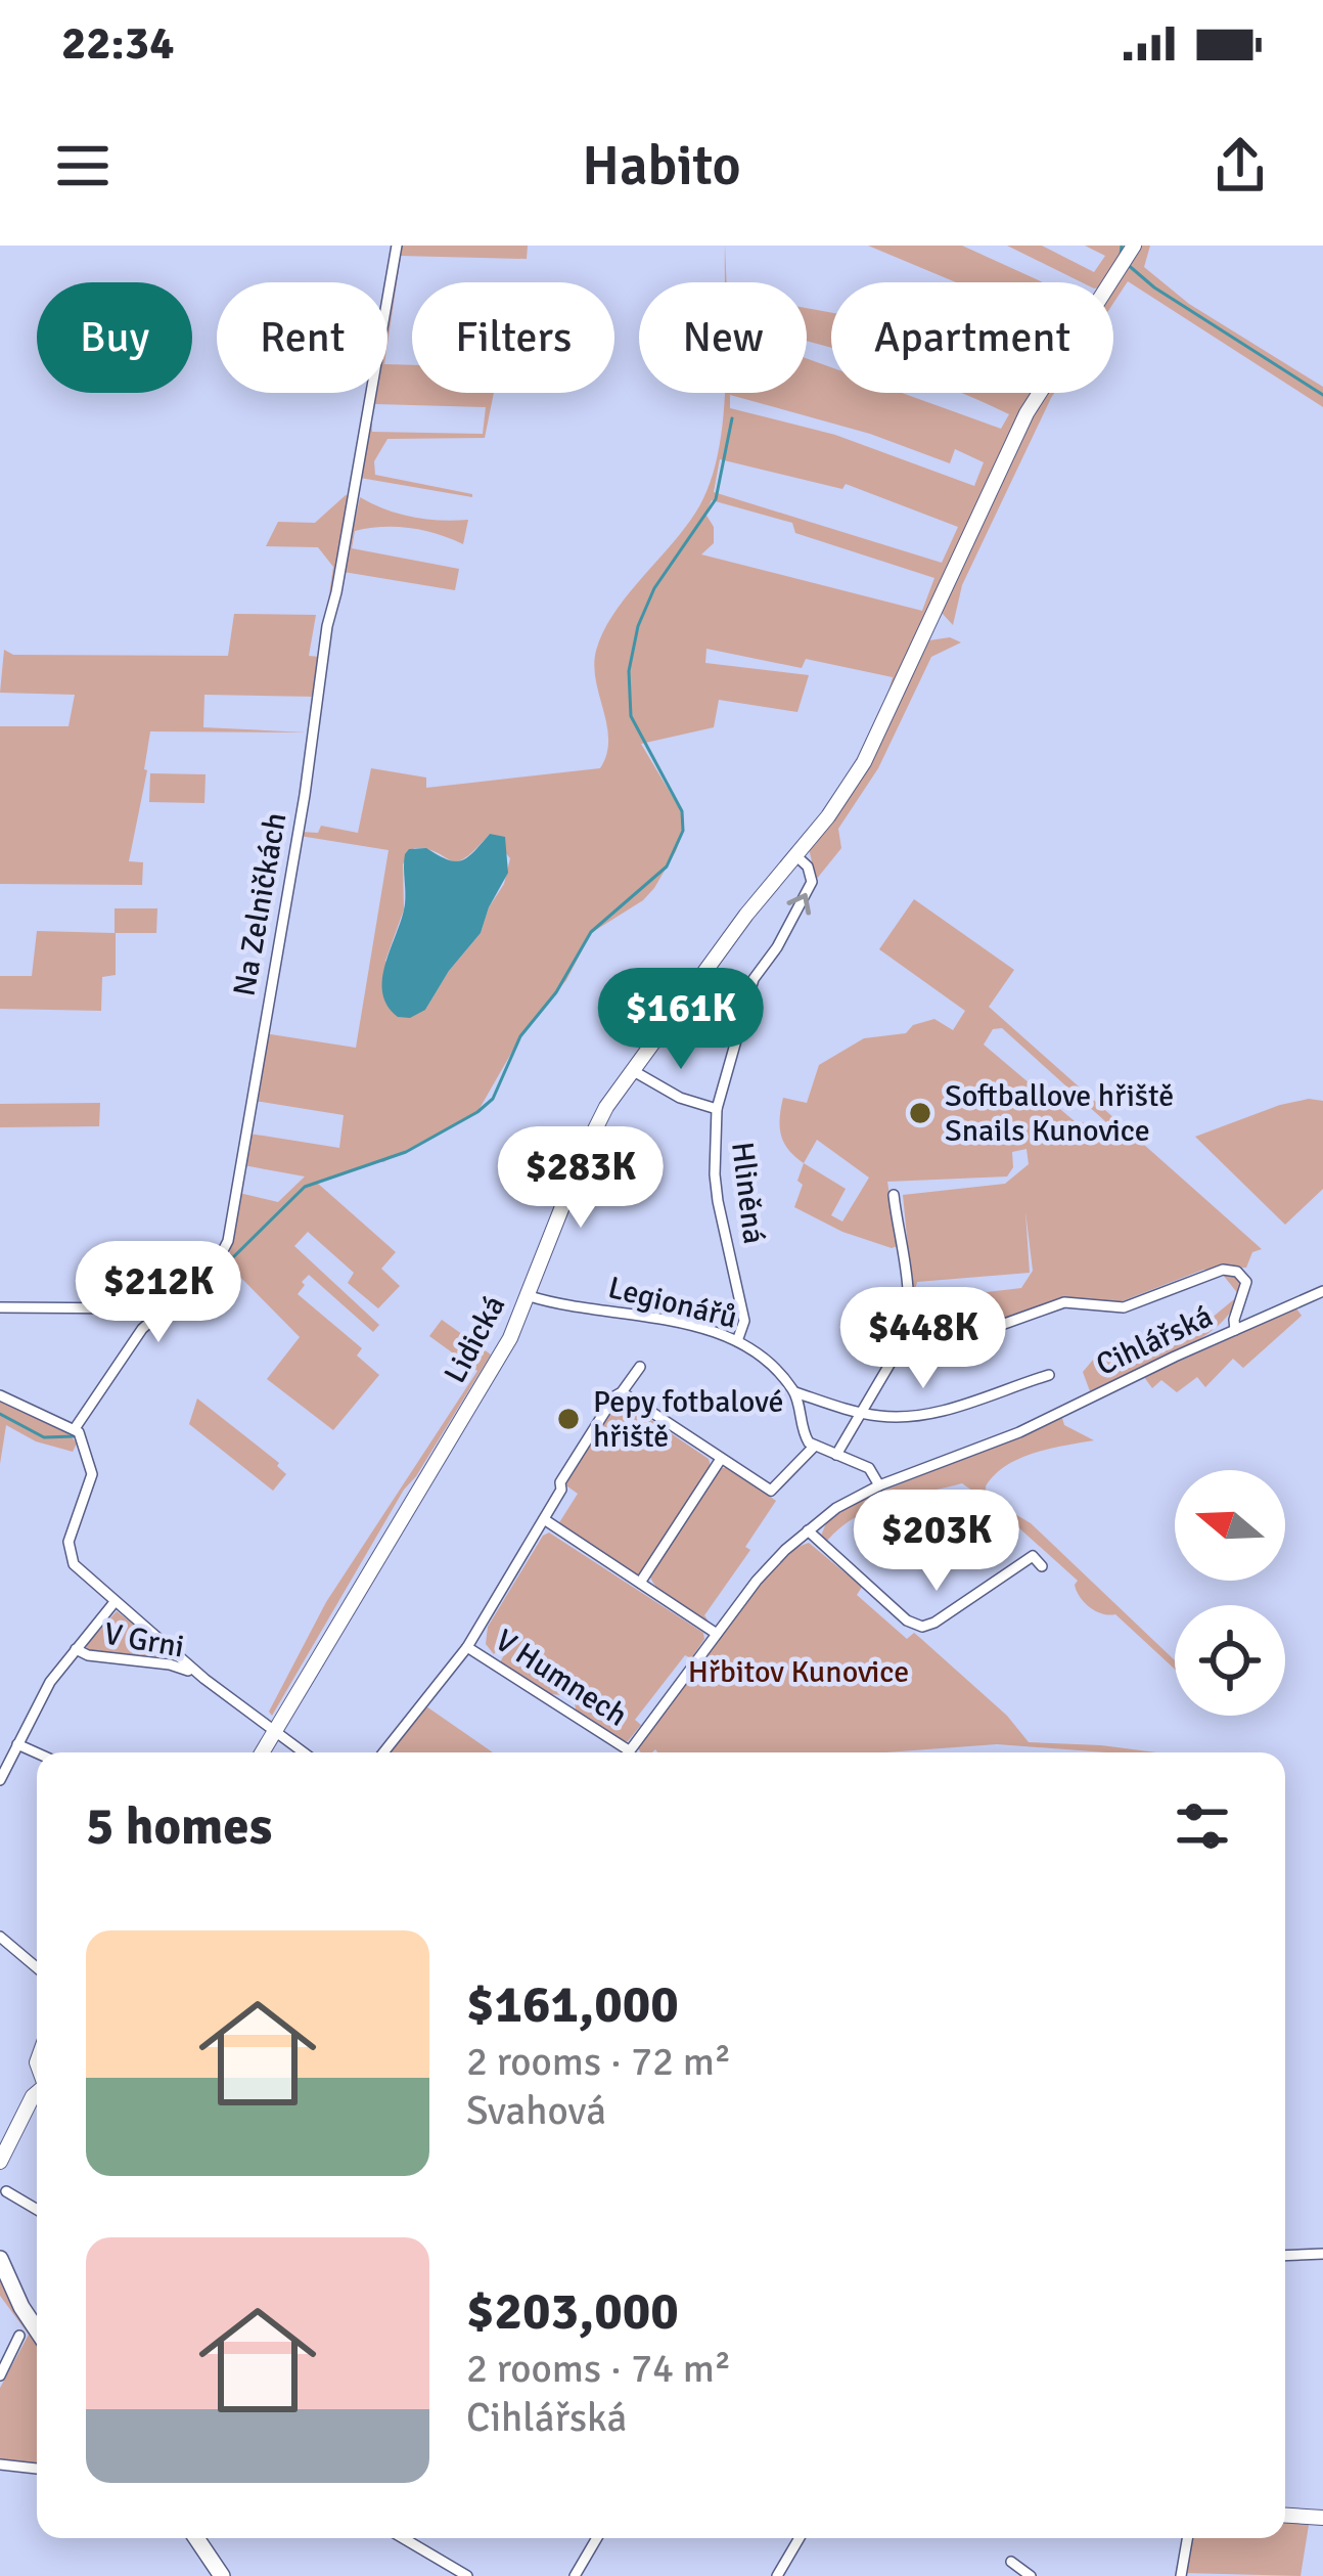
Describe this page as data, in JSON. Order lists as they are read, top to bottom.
{
  "streets": {
    "main road": ["Lidická"],
    "street": [
      "Na Zelničkách",
      "Hliněná",
      "Legionářů",
      "Cihlářská",
      "V Grni",
      "V Humnech"
    ]
  },
  "crossings": [
    ["Hliněná", "Legionářů"],
    ["Hliněná", "Lidická"],
    ["Legionářů", "Lidická"],
    ["Cihlářská", "V Humnech"]
  ],
  "one_way": ["Hliněná"],
  "parks": ["Hřbitov Kunovice"],
  "places": ["Softballove hřiště Snails Kunovice", "Pepy fotbalové hřiště"],
  "north": "left",
  "page": {
    "status": "22:34",
    "header": "Habito",
    "chip": [
      "Buy",
      "Rent",
      "Filters",
      "New",
      "Apartment"
    ],
    "price": [
      "$161K",
      "$283K",
      "$212K",
      "$448K",
      "$203K"
    ],
    "heading": "5 homes",
    "list": [
      {
        "name": "$161,000",
        "note": "2 rooms · 72 m² · Svahová"
      },
      {
        "name": "$203,000",
        "note": "2 rooms · 74 m² · Cihlářská"
      }
    ]
  }
}
